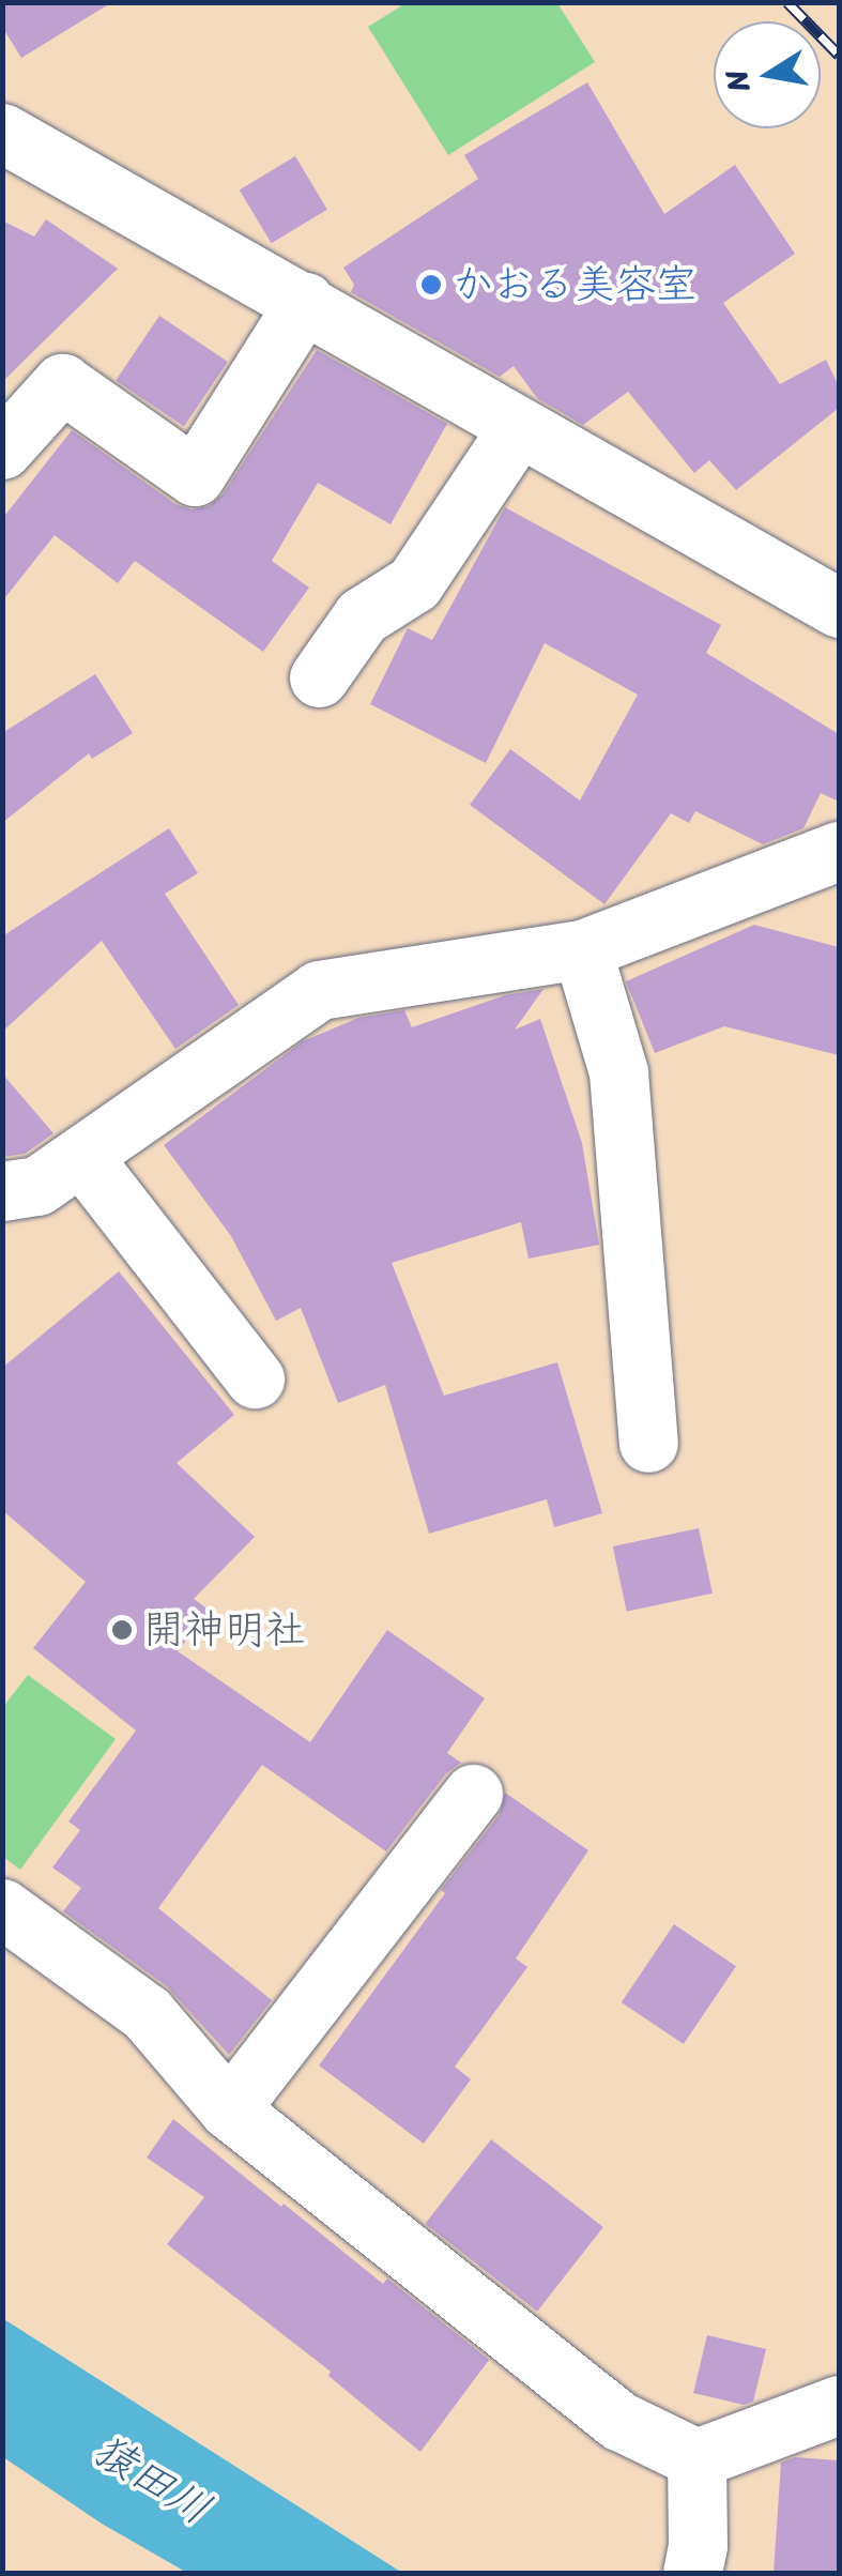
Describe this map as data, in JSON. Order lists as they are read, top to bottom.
{
  "water": ["猿田川"],
  "places": ["かおる美容室", "開神明社"],
  "north": "left"
}
